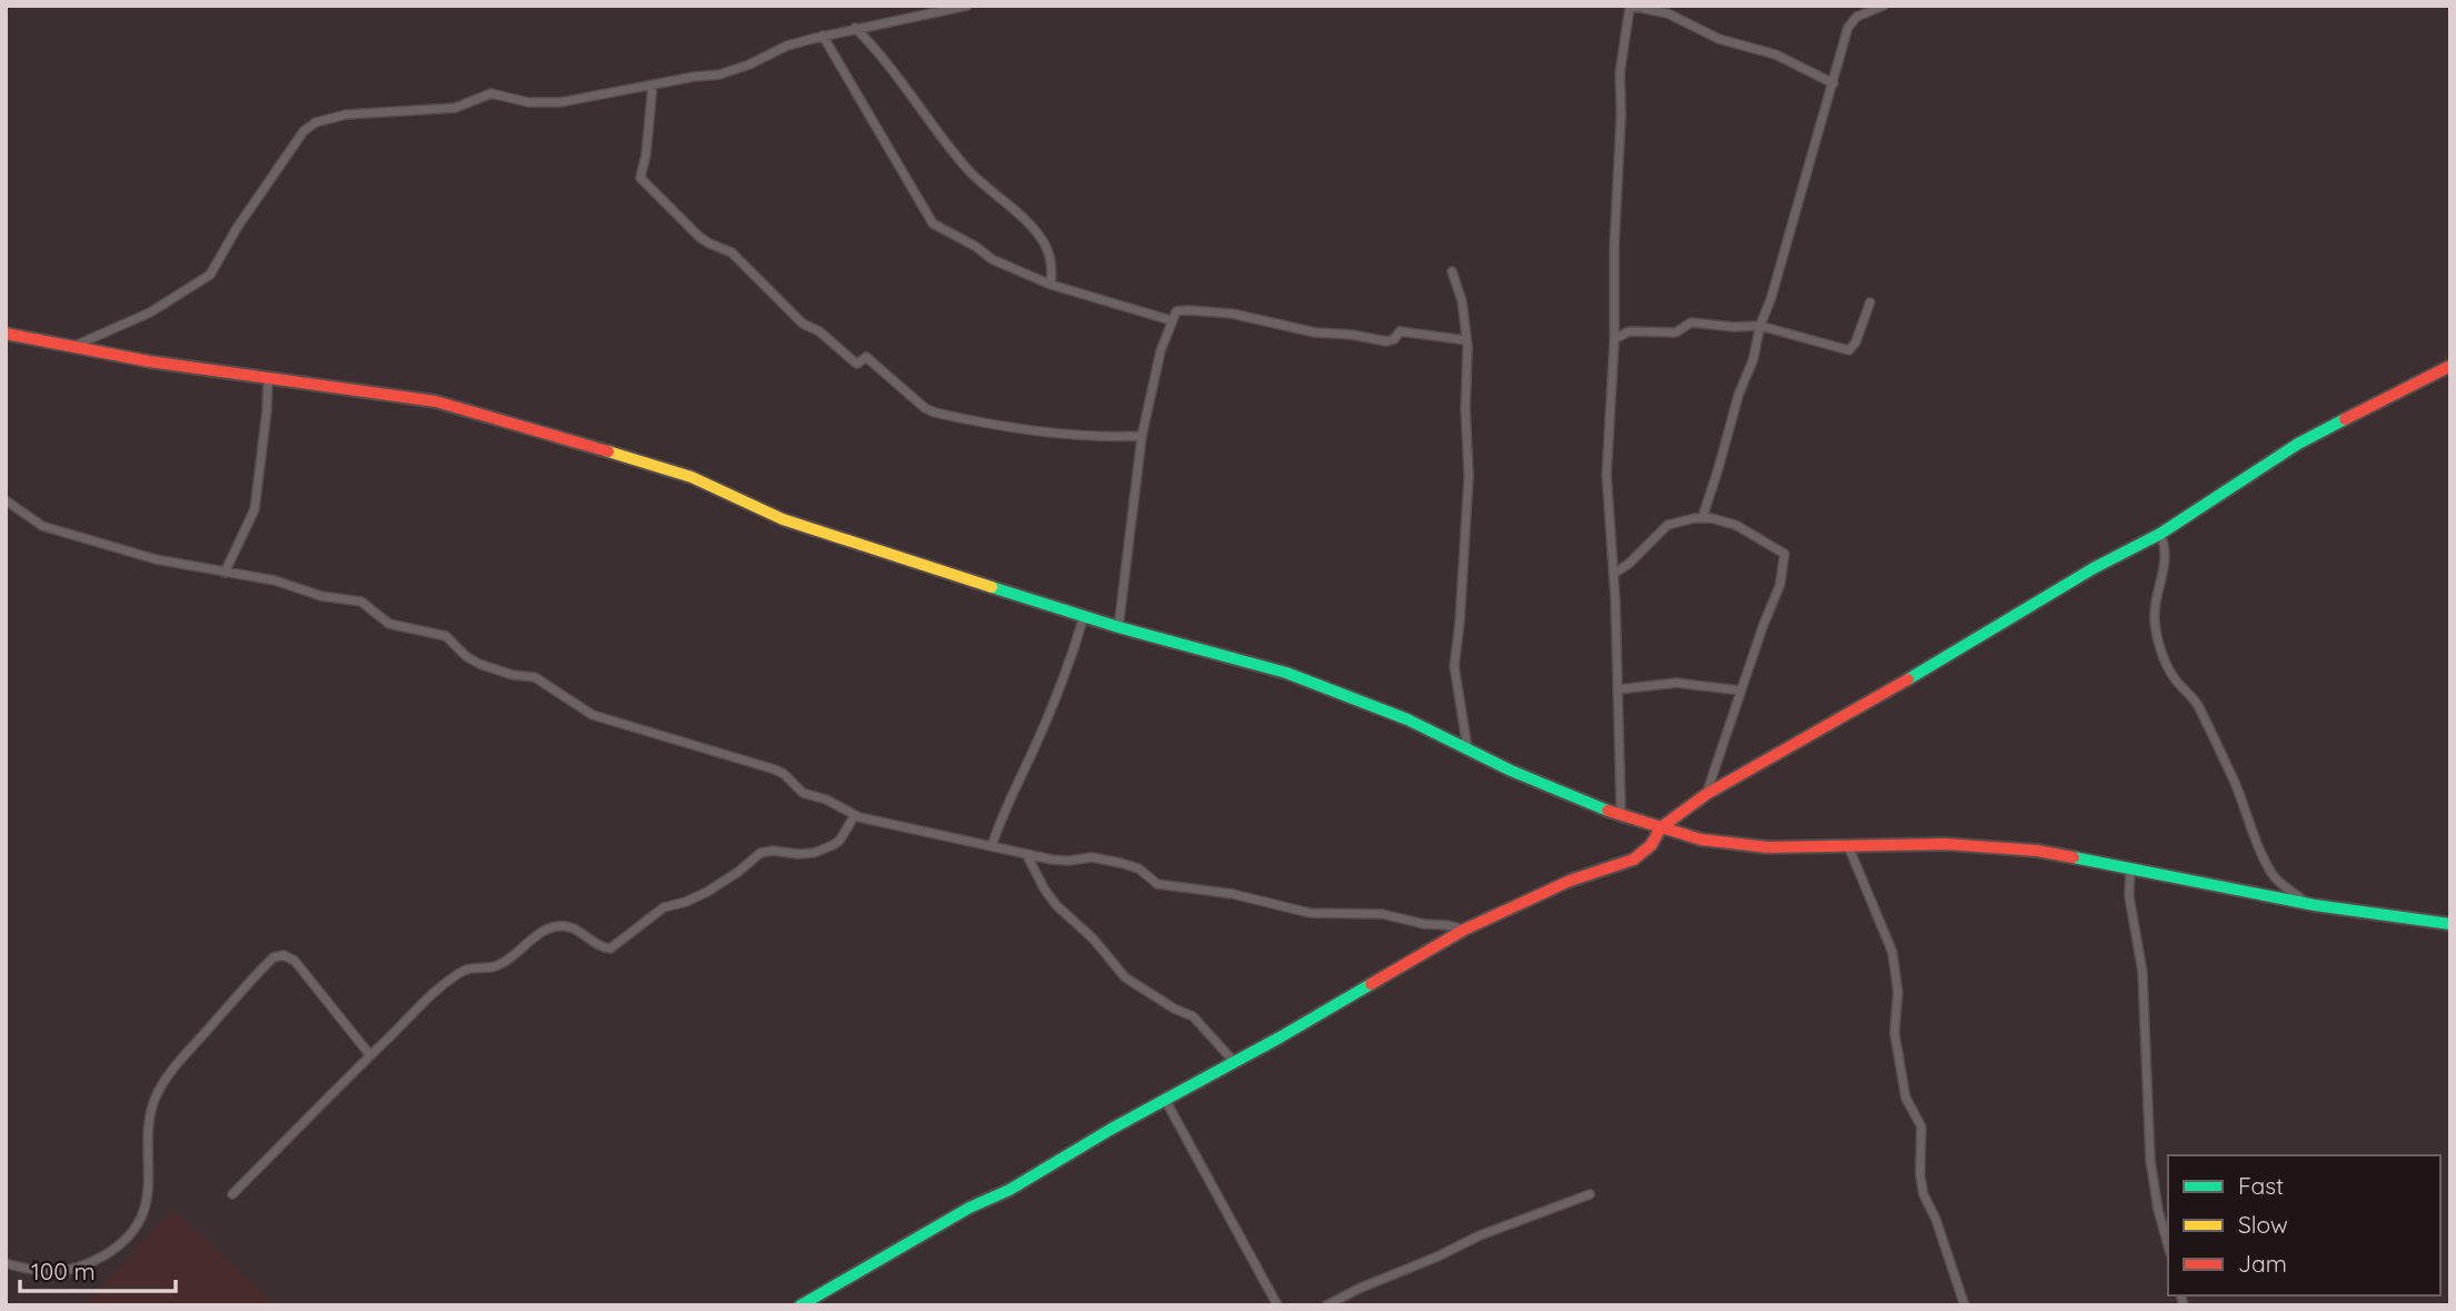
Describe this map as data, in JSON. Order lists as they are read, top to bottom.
{
  "legend": ["Fast", "Slow", "Jam"],
  "scale_bar": "100 m"
}
